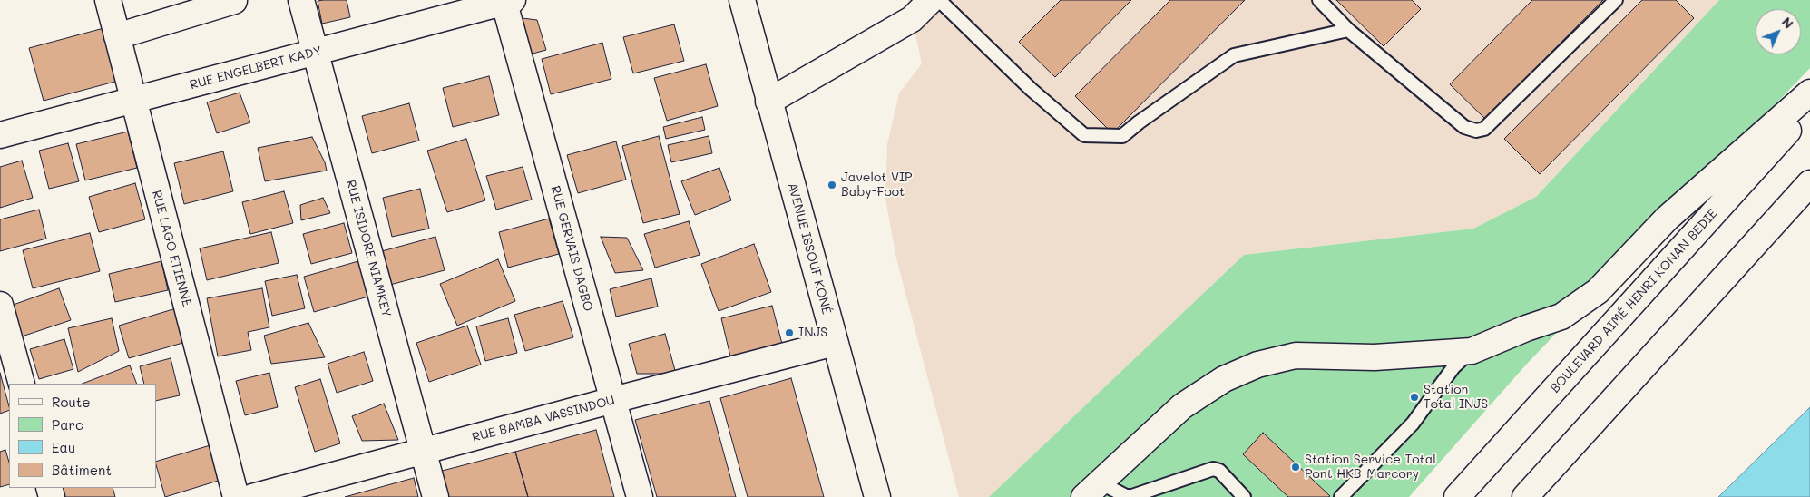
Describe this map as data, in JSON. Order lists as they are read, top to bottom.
{
  "streets": {
    "main road": [
      "RUE ENGELBERT KADY",
      "RUE LAGO ETIENNE",
      "RUE ISIDORE NIAMKEY",
      "RUE GERVAIS DAGBO",
      "AVENUE ISSOUF KONÉ",
      "BOULEVARD AIMÉ HENRI KONAN BEDIE",
      "RUE BAMBA VASSINDOU"
    ]
  },
  "crossings": [
    ["RUE ENGELBERT KADY", "RUE LAGO ETIENNE"],
    ["RUE ENGELBERT KADY", "RUE ISIDORE NIAMKEY"],
    ["RUE ENGELBERT KADY", "RUE GERVAIS DAGBO"],
    ["RUE ISIDORE NIAMKEY", "RUE BAMBA VASSINDOU"],
    ["RUE GERVAIS DAGBO", "RUE BAMBA VASSINDOU"],
    ["AVENUE ISSOUF KONÉ", "RUE BAMBA VASSINDOU"]
  ],
  "places": [
    "Javelot VIP Baby-Foot",
    "INJS",
    "Station Total INJS",
    "Station Service Total Pont HKB-Marcory"
  ],
  "legend": [
    "Route",
    "Parc",
    "Eau",
    "Bâtiment"
  ],
  "north": "top right"
}
